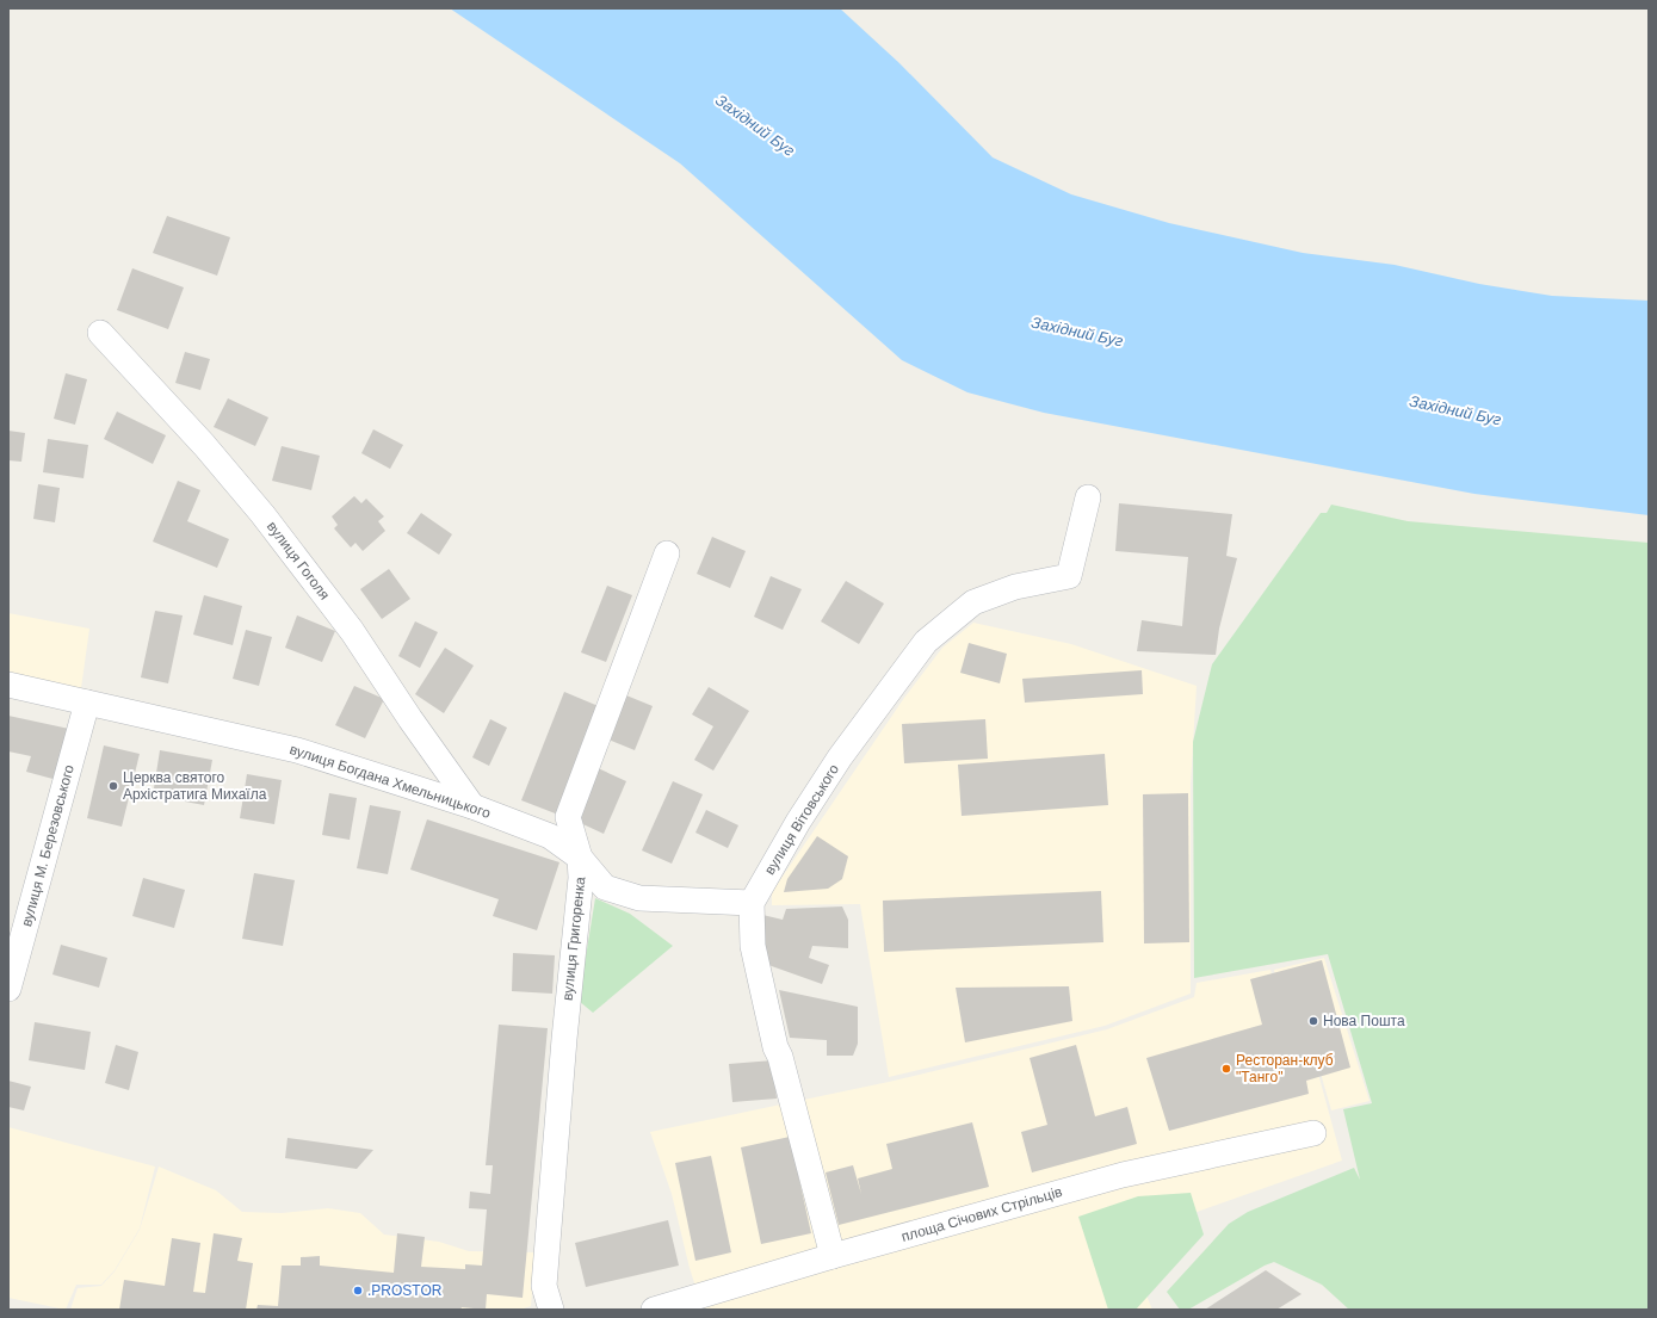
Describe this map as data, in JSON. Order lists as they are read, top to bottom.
{
  "streets": {
    "street": [
      "вулиця Гоголя",
      "вулиця Богдана Хмельницького",
      "вулиця Вітовського",
      "вулиця М. Березовського",
      "вулиця Григоренка",
      "площа Січових Стрільців"
    ]
  },
  "crossings": [
    ["вулиця Гоголя", "вулиця Богдана Хмельницького"],
    ["вулиця Богдана Хмельницького", "вулиця Вітовського"],
    ["вулиця Богдана Хмельницького", "вулиця М. Березовського"],
    ["вулиця Богдана Хмельницького", "вулиця Григоренка"]
  ],
  "water": ["Західний Буг"],
  "places": [
    "Церква святого Архістратига Михаїла",
    "Нова Пошта",
    "Ресторан-клуб \"Танго\"",
    ".PROSTOR"
  ]
}
